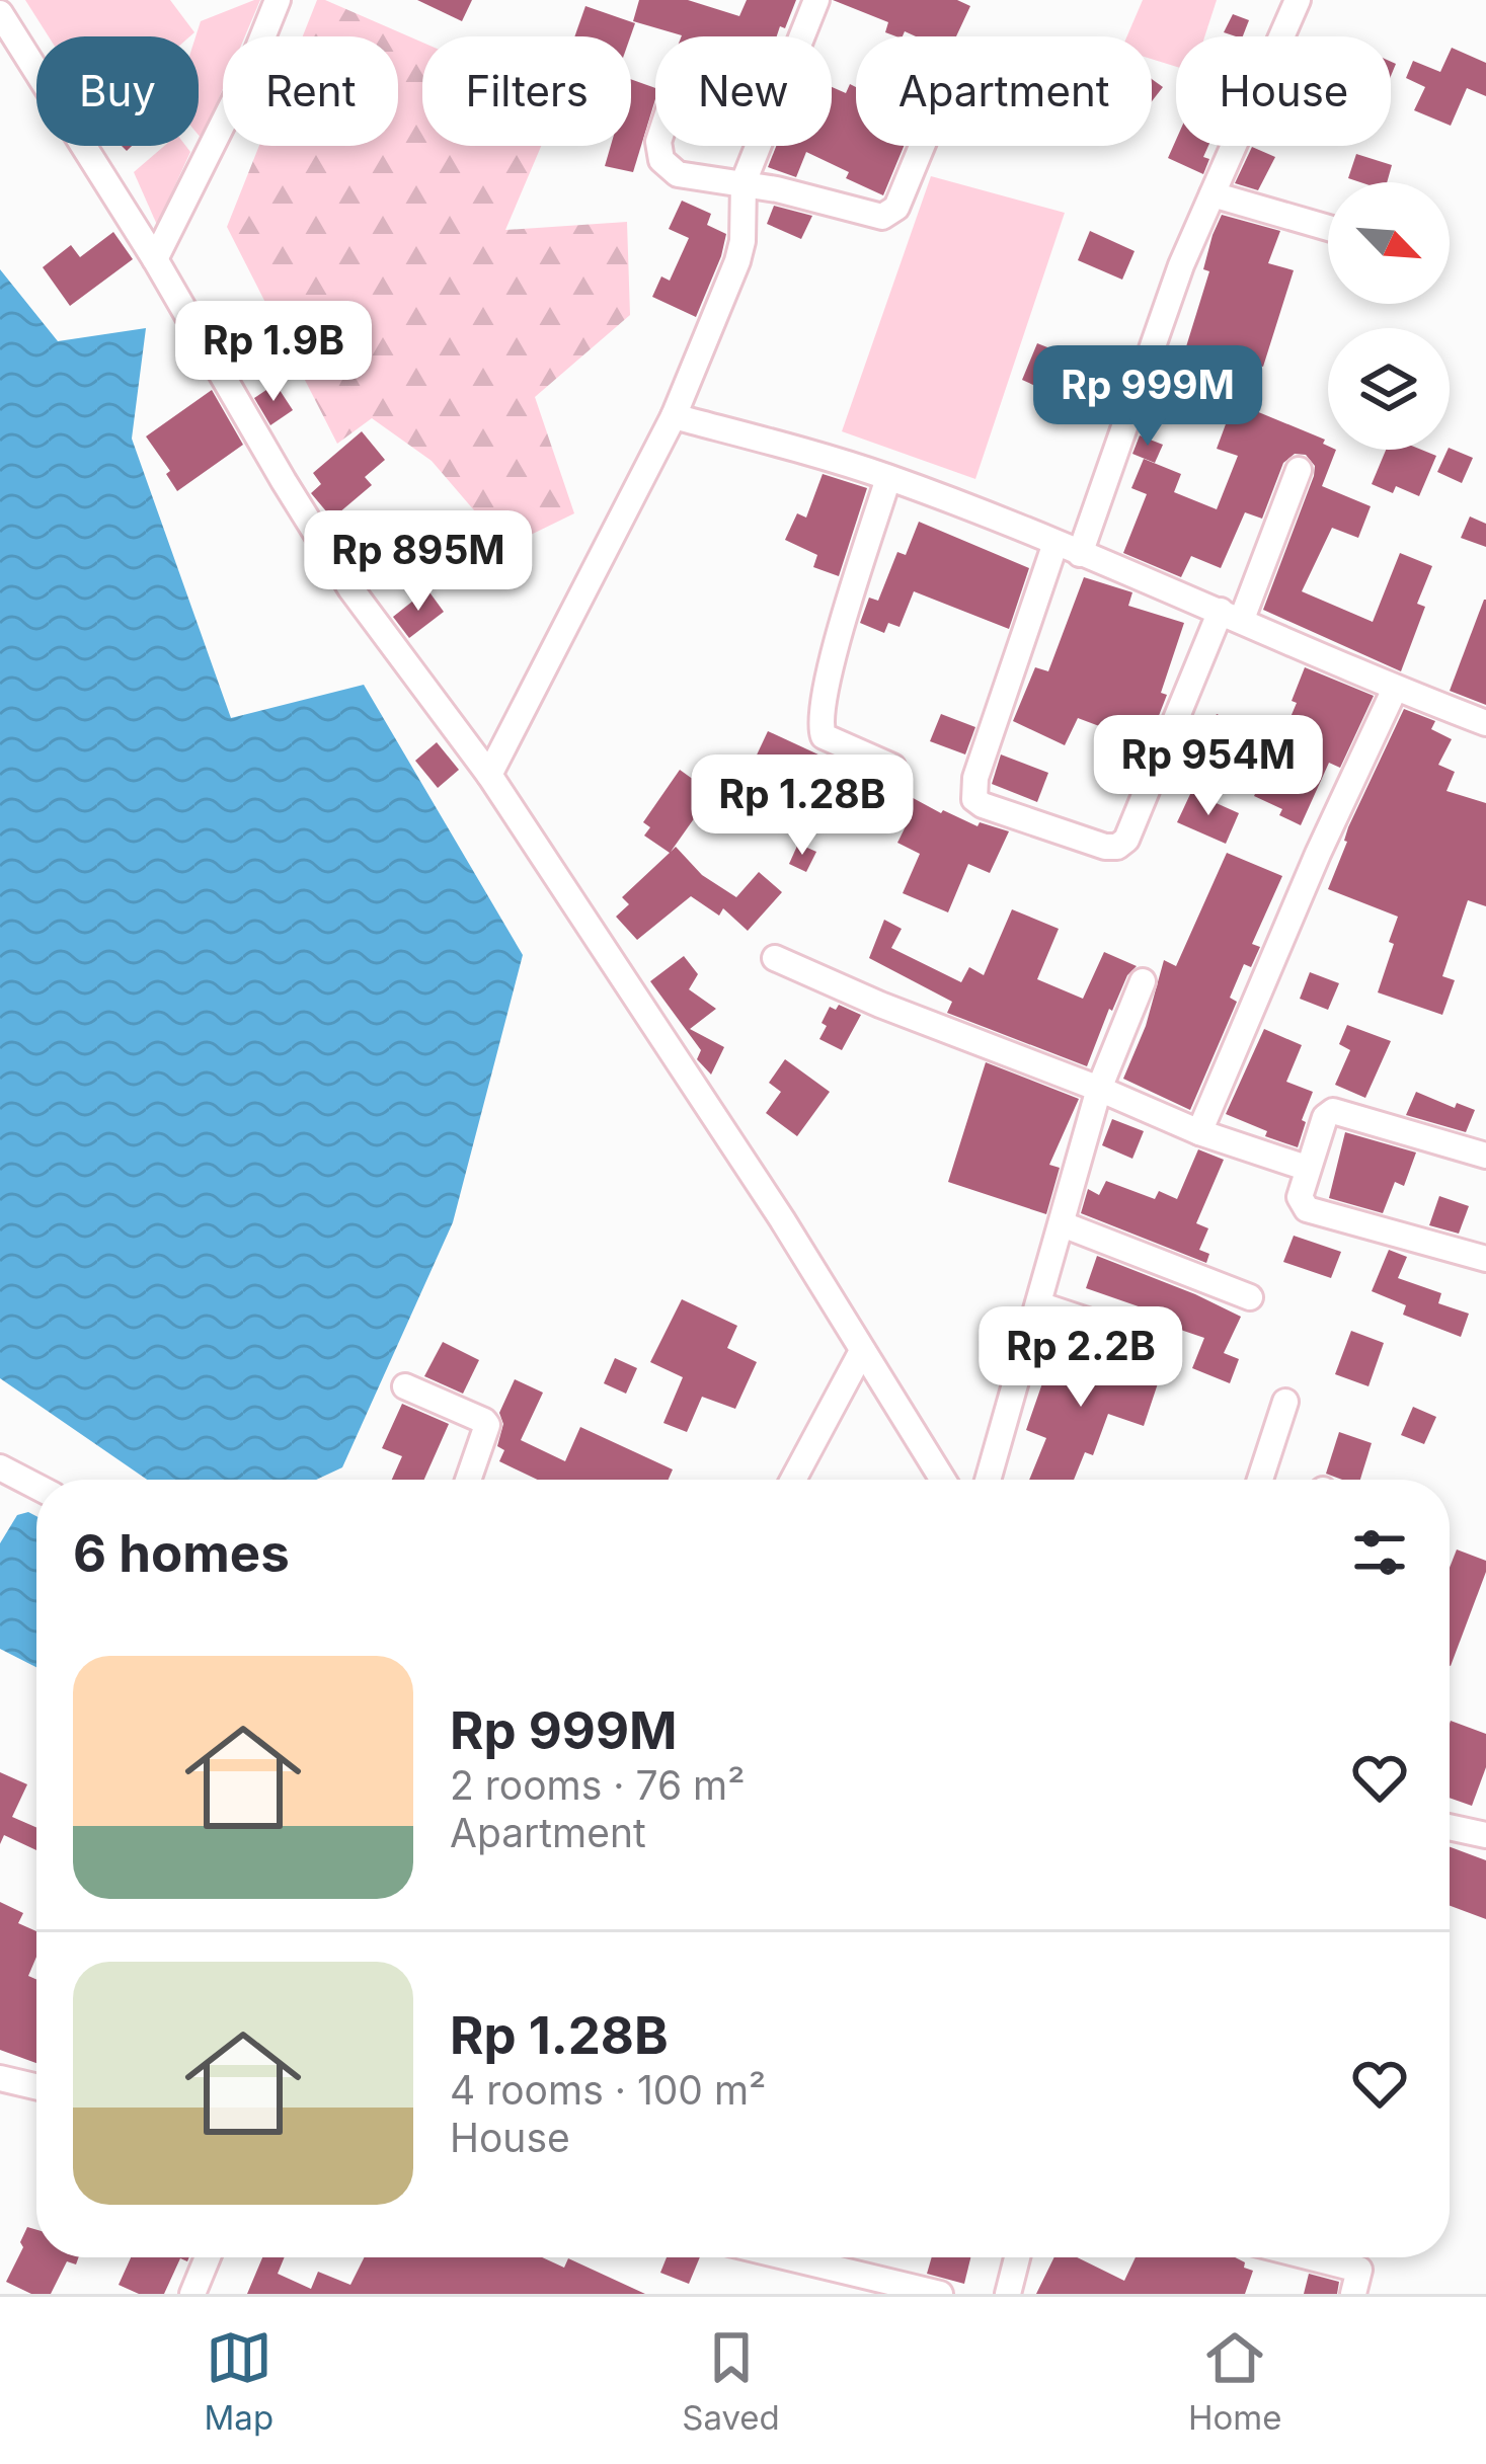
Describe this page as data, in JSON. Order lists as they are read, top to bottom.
{
  "north": "bottom right",
  "page": {
    "chip": [
      "Buy",
      "Rent",
      "Filters",
      "New",
      "Apartment",
      "House"
    ],
    "price": [
      "Rp 1.9B",
      "Rp 999M",
      "Rp 895M",
      "Rp 954M",
      "Rp 1.28B",
      "Rp 2.2B"
    ],
    "heading": "6 homes",
    "list": [
      {
        "name": "Rp 999M",
        "note": "2 rooms · 76 m² · Apartment"
      },
      {
        "name": "Rp 1.28B",
        "note": "4 rooms · 100 m² · House"
      }
    ],
    "tabs": ["Map", "Saved", "Home"]
  }
}
